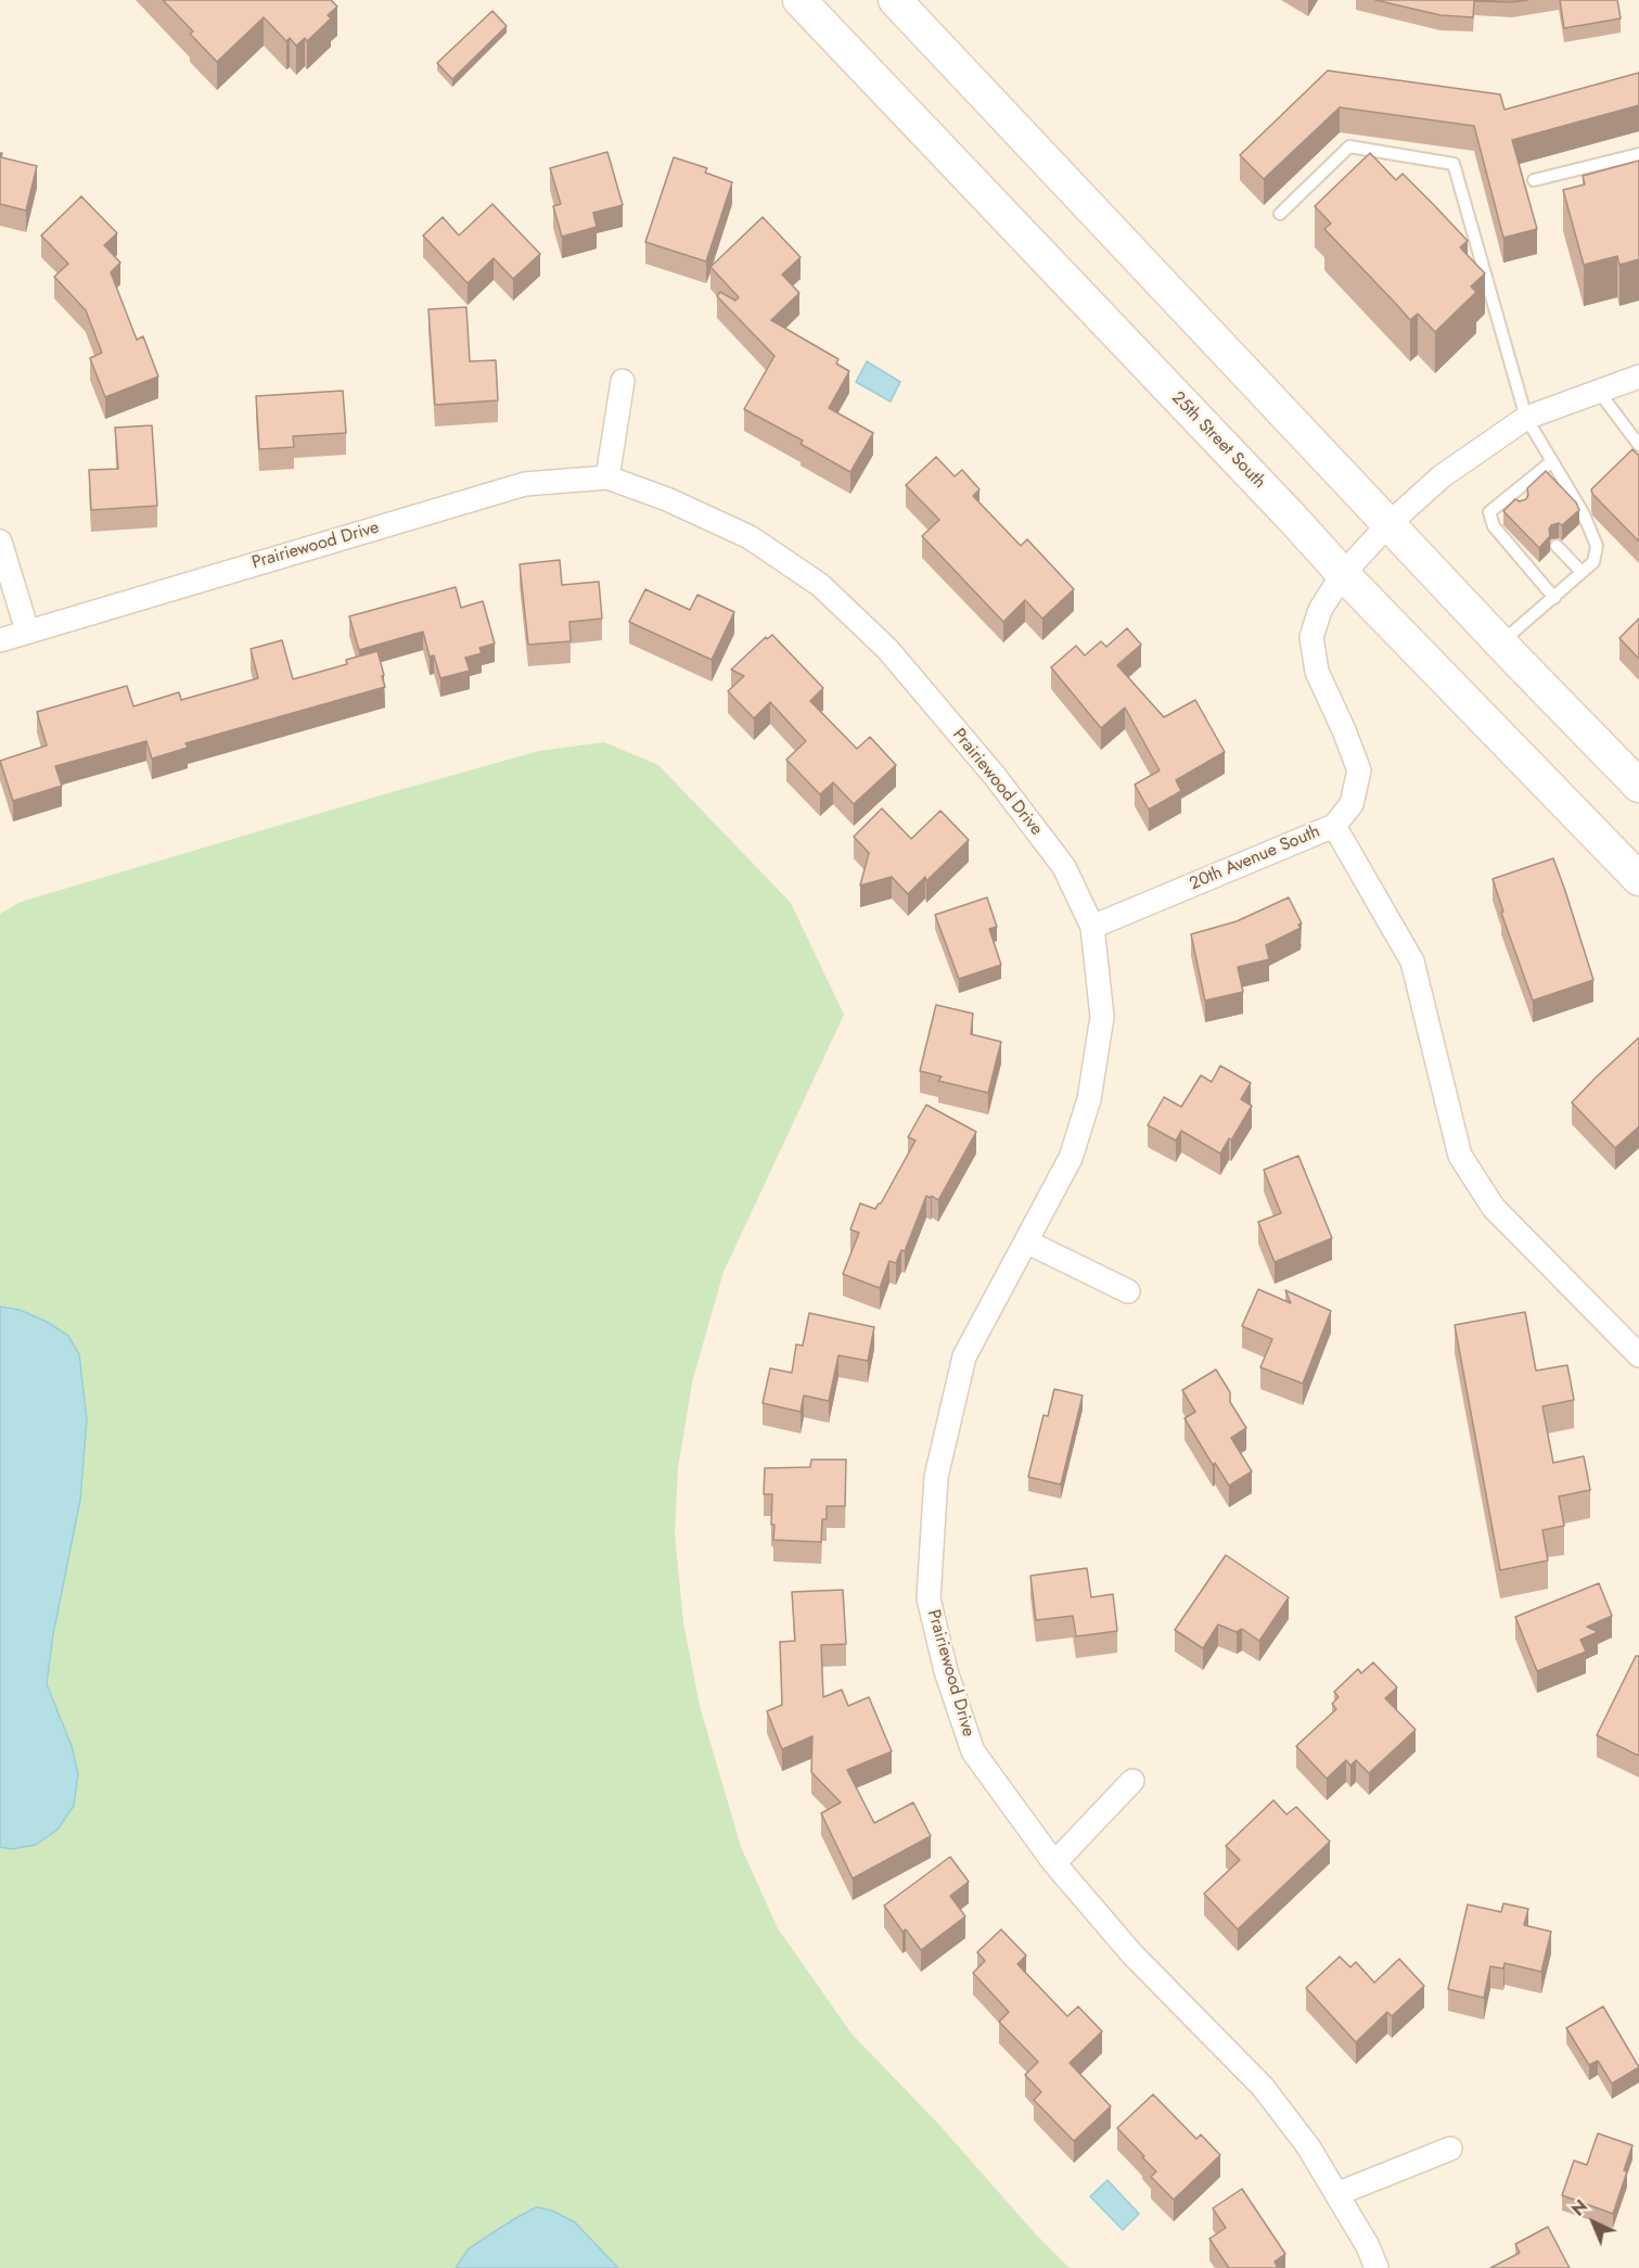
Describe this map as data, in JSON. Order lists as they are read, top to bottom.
{
  "streets": {
    "main road": ["25th Street South"],
    "street": ["Prairiewood Drive", "20th Avenue South"]
  },
  "crossings": [
    ["25th Street South", "20th Avenue South"],
    ["Prairiewood Drive", "20th Avenue South"]
  ],
  "north": "top left"
}
